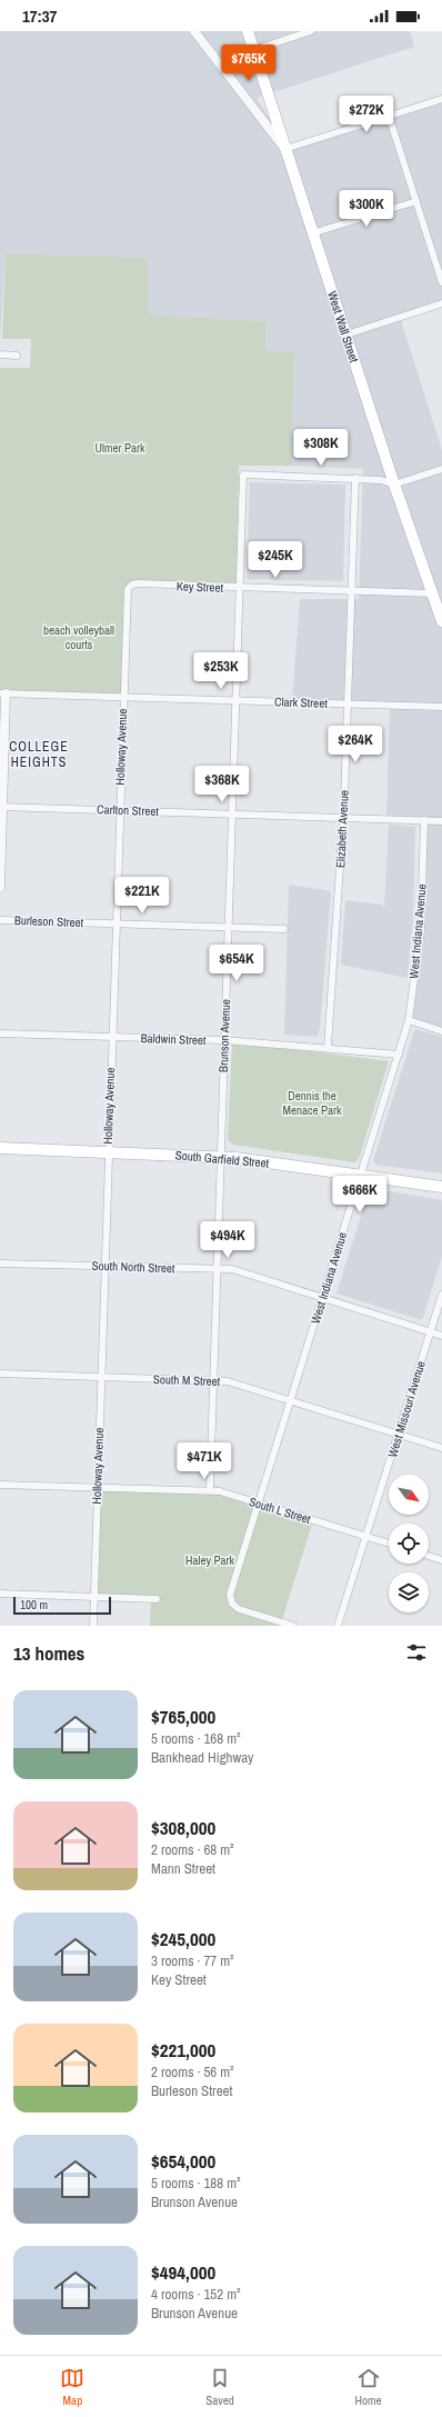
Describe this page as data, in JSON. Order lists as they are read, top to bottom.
{
  "streets": {
    "main road": ["West Wall Street", "South Garfield Street"],
    "street": [
      "Key Street",
      "Clark Street",
      "Holloway Avenue",
      "Carlton Street",
      "Elizabeth Avenue",
      "Burleson Street",
      "West Indiana Avenue",
      "Brunson Avenue",
      "Baldwin Street",
      "South North Street",
      "South M Street",
      "West Missouri Avenue",
      "South L Street"
    ]
  },
  "crossings": [
    ["West Wall Street", "Key Street"],
    ["Key Street", "Holloway Avenue"],
    ["Key Street", "Elizabeth Avenue"],
    ["Key Street", "Brunson Avenue"],
    ["Clark Street", "Holloway Avenue"],
    ["Clark Street", "Elizabeth Avenue"],
    ["Clark Street", "Brunson Avenue"],
    ["Holloway Avenue", "Carlton Street"],
    ["Holloway Avenue", "Burleson Street"],
    ["Holloway Avenue", "Baldwin Street"],
    ["Holloway Avenue", "South Garfield Street"],
    ["Holloway Avenue", "South North Street"],
    ["Holloway Avenue", "South M Street"],
    ["Holloway Avenue", "South L Street"],
    ["Carlton Street", "Elizabeth Avenue"],
    ["Carlton Street", "West Indiana Avenue"],
    ["Carlton Street", "Brunson Avenue"],
    ["Elizabeth Avenue", "Brunson Avenue"],
    ["Elizabeth Avenue", "Baldwin Street"],
    ["Burleson Street", "Brunson Avenue"],
    ["West Indiana Avenue", "Baldwin Street"],
    ["West Indiana Avenue", "South Garfield Street"],
    ["West Indiana Avenue", "South North Street"],
    ["West Indiana Avenue", "South M Street"],
    ["West Indiana Avenue", "South L Street"],
    ["Brunson Avenue", "Baldwin Street"],
    ["Brunson Avenue", "South Garfield Street"],
    ["Brunson Avenue", "South North Street"],
    ["Brunson Avenue", "South M Street"],
    ["Brunson Avenue", "South L Street"],
    ["South North Street", "West Missouri Avenue"],
    ["South M Street", "West Missouri Avenue"],
    ["West Missouri Avenue", "South L Street"]
  ],
  "districts": ["COLLEGE HEIGHTS"],
  "parks": [
    "Ulmer Park",
    "beach volleyball courts",
    "Dennis the Menace Park",
    "Haley Park"
  ],
  "scale_bar": "100 m",
  "north": "bottom right",
  "page": {
    "status": "17:37",
    "price": [
      "$765K",
      "$272K",
      "$300K",
      "$308K",
      "$245K",
      "$253K",
      "$264K",
      "$368K",
      "$221K",
      "$654K",
      "$666K",
      "$494K",
      "$471K"
    ],
    "scale": "100 m",
    "heading": "13 homes",
    "list": [
      {
        "name": "$765,000",
        "note": "5 rooms · 168 m² · Bankhead Highway"
      },
      {
        "name": "$308,000",
        "note": "2 rooms · 68 m² · Mann Street"
      },
      {
        "name": "$245,000",
        "note": "3 rooms · 77 m² · Key Street"
      },
      {
        "name": "$221,000",
        "note": "2 rooms · 56 m² · Burleson Street"
      },
      {
        "name": "$654,000",
        "note": "5 rooms · 188 m² · Brunson Avenue"
      },
      {
        "name": "$494,000",
        "note": "4 rooms · 152 m² · Brunson Avenue"
      }
    ],
    "tabs": ["Map", "Saved", "Home"]
  }
}
